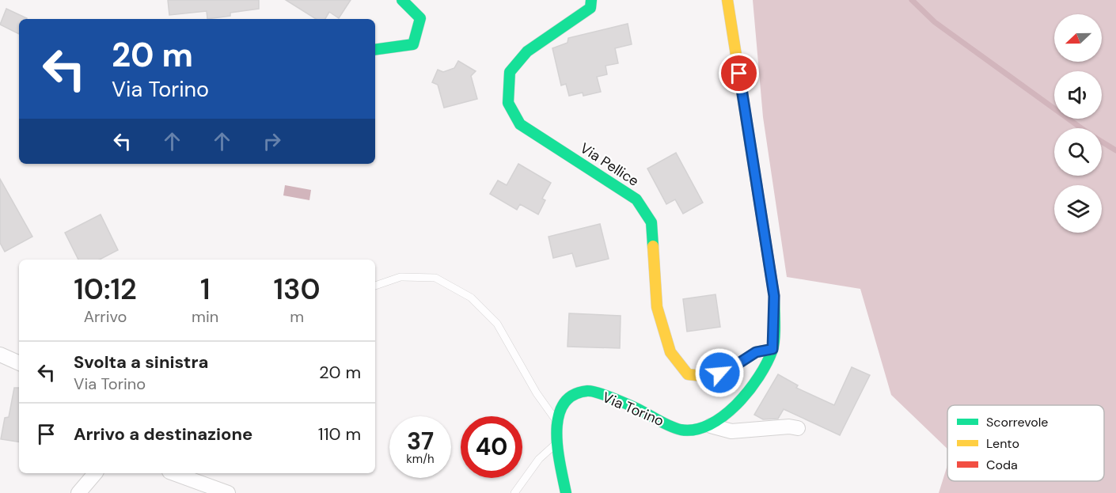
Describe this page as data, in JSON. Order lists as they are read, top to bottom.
{
  "streets": {
    "main road": ["Via Pellice", "Via Torino"]
  },
  "legend": ["Scorrevole", "Lento", "Coda"],
  "north": "left",
  "page": {
    "turn": ["20 m", "Via Torino"],
    "eta": [
      "10:12",
      "Arrivo",
      "1",
      "min",
      "130",
      "m"
    ],
    "list": [
      {
        "name": "Svolta a sinistra",
        "note": "Via Torino",
        "value": "20 m"
      },
      {
        "name": "Arrivo a destinazione",
        "value": "110 m"
      }
    ],
    "speed": "37 km/h",
    "limit": "40"
  }
}
